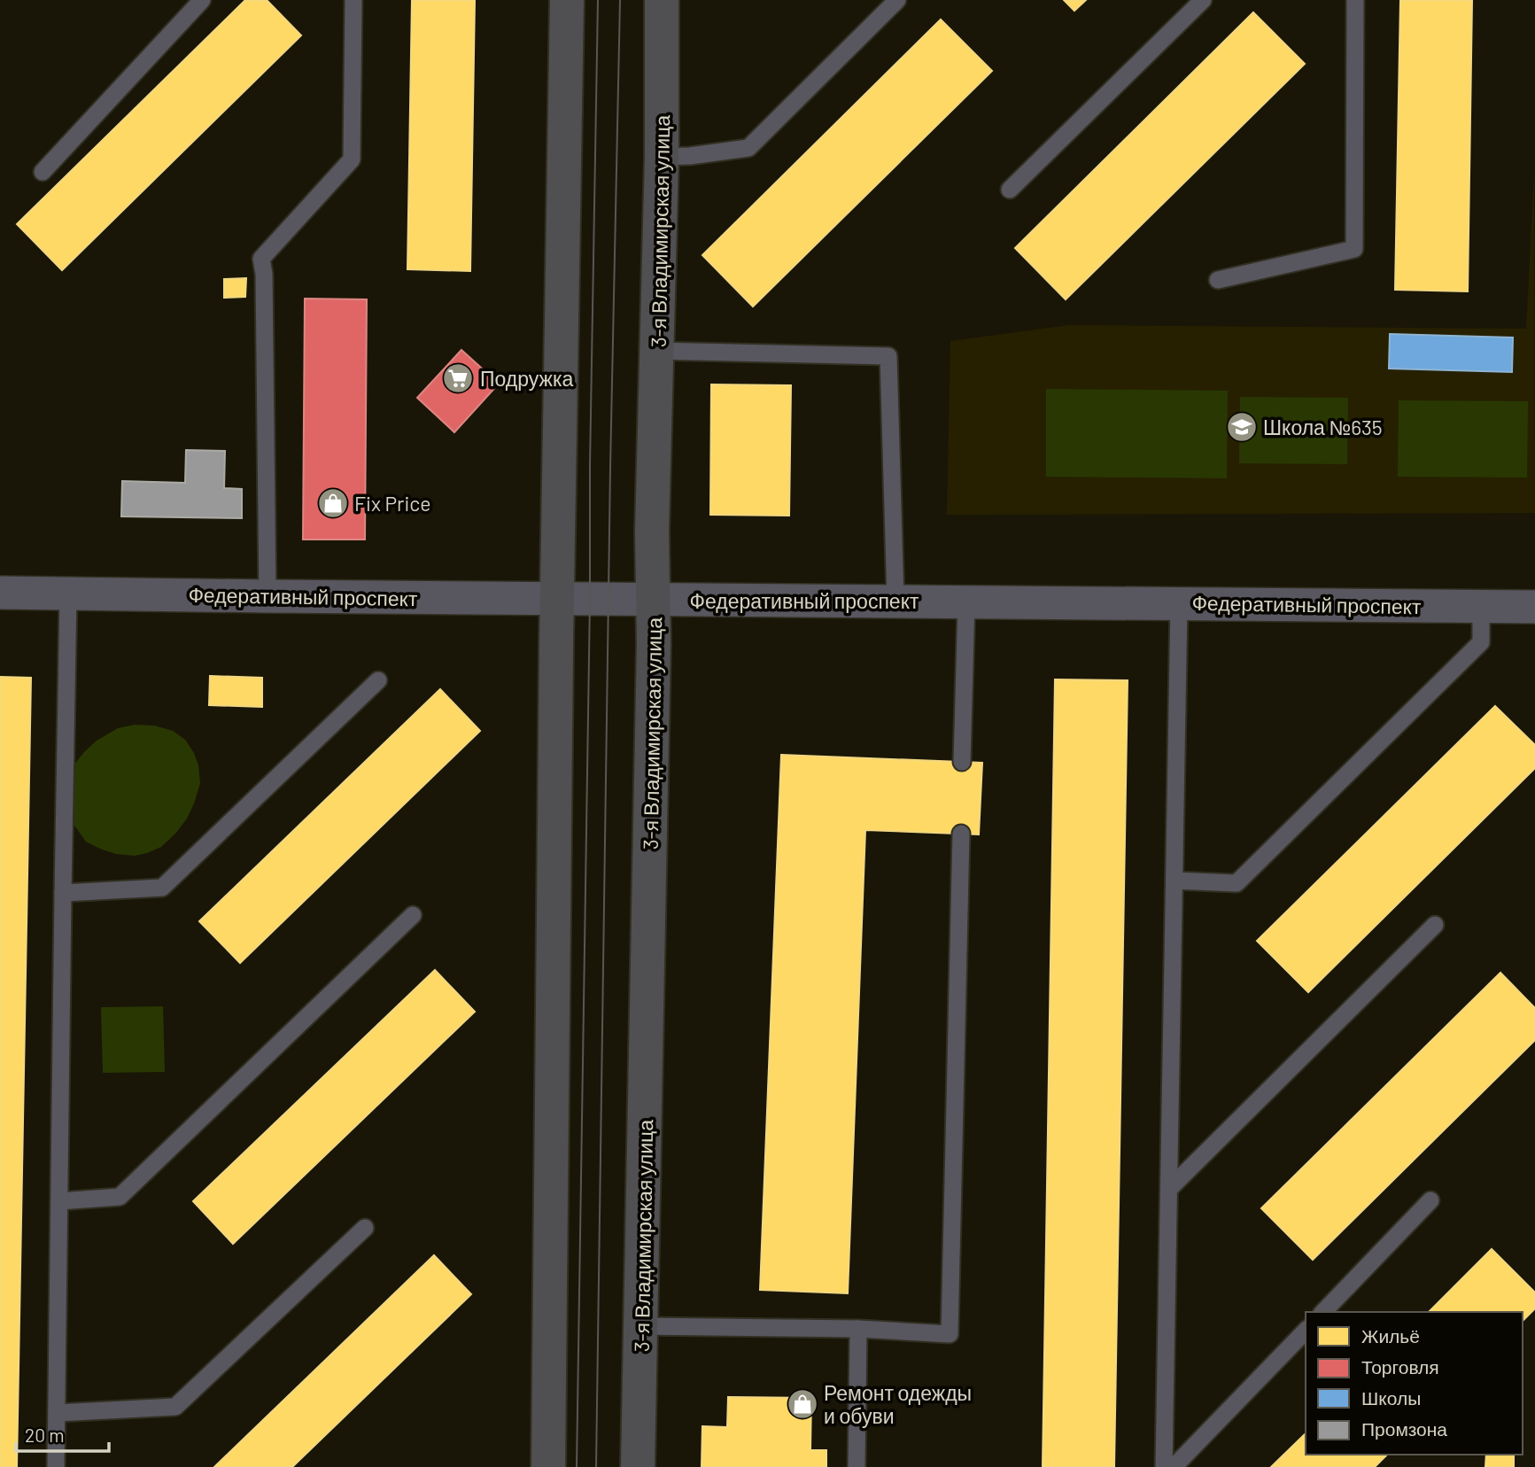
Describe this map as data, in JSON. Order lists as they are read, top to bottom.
{
  "streets": {
    "street": ["3-я Владимирская улица", "Федеративный проспект"]
  },
  "crossings": [
    ["3-я Владимирская улица", "Федеративный проспект"]
  ],
  "places": {
    "supermarket": ["Подружка"],
    "school or university": ["Школа №635"],
    "shop": ["Fix Price", "Ремонт одежды и обуви"]
  },
  "legend": [
    "Жильё",
    "Торговля",
    "Школы",
    "Промзона"
  ],
  "scale_bar": "20 m"
}
